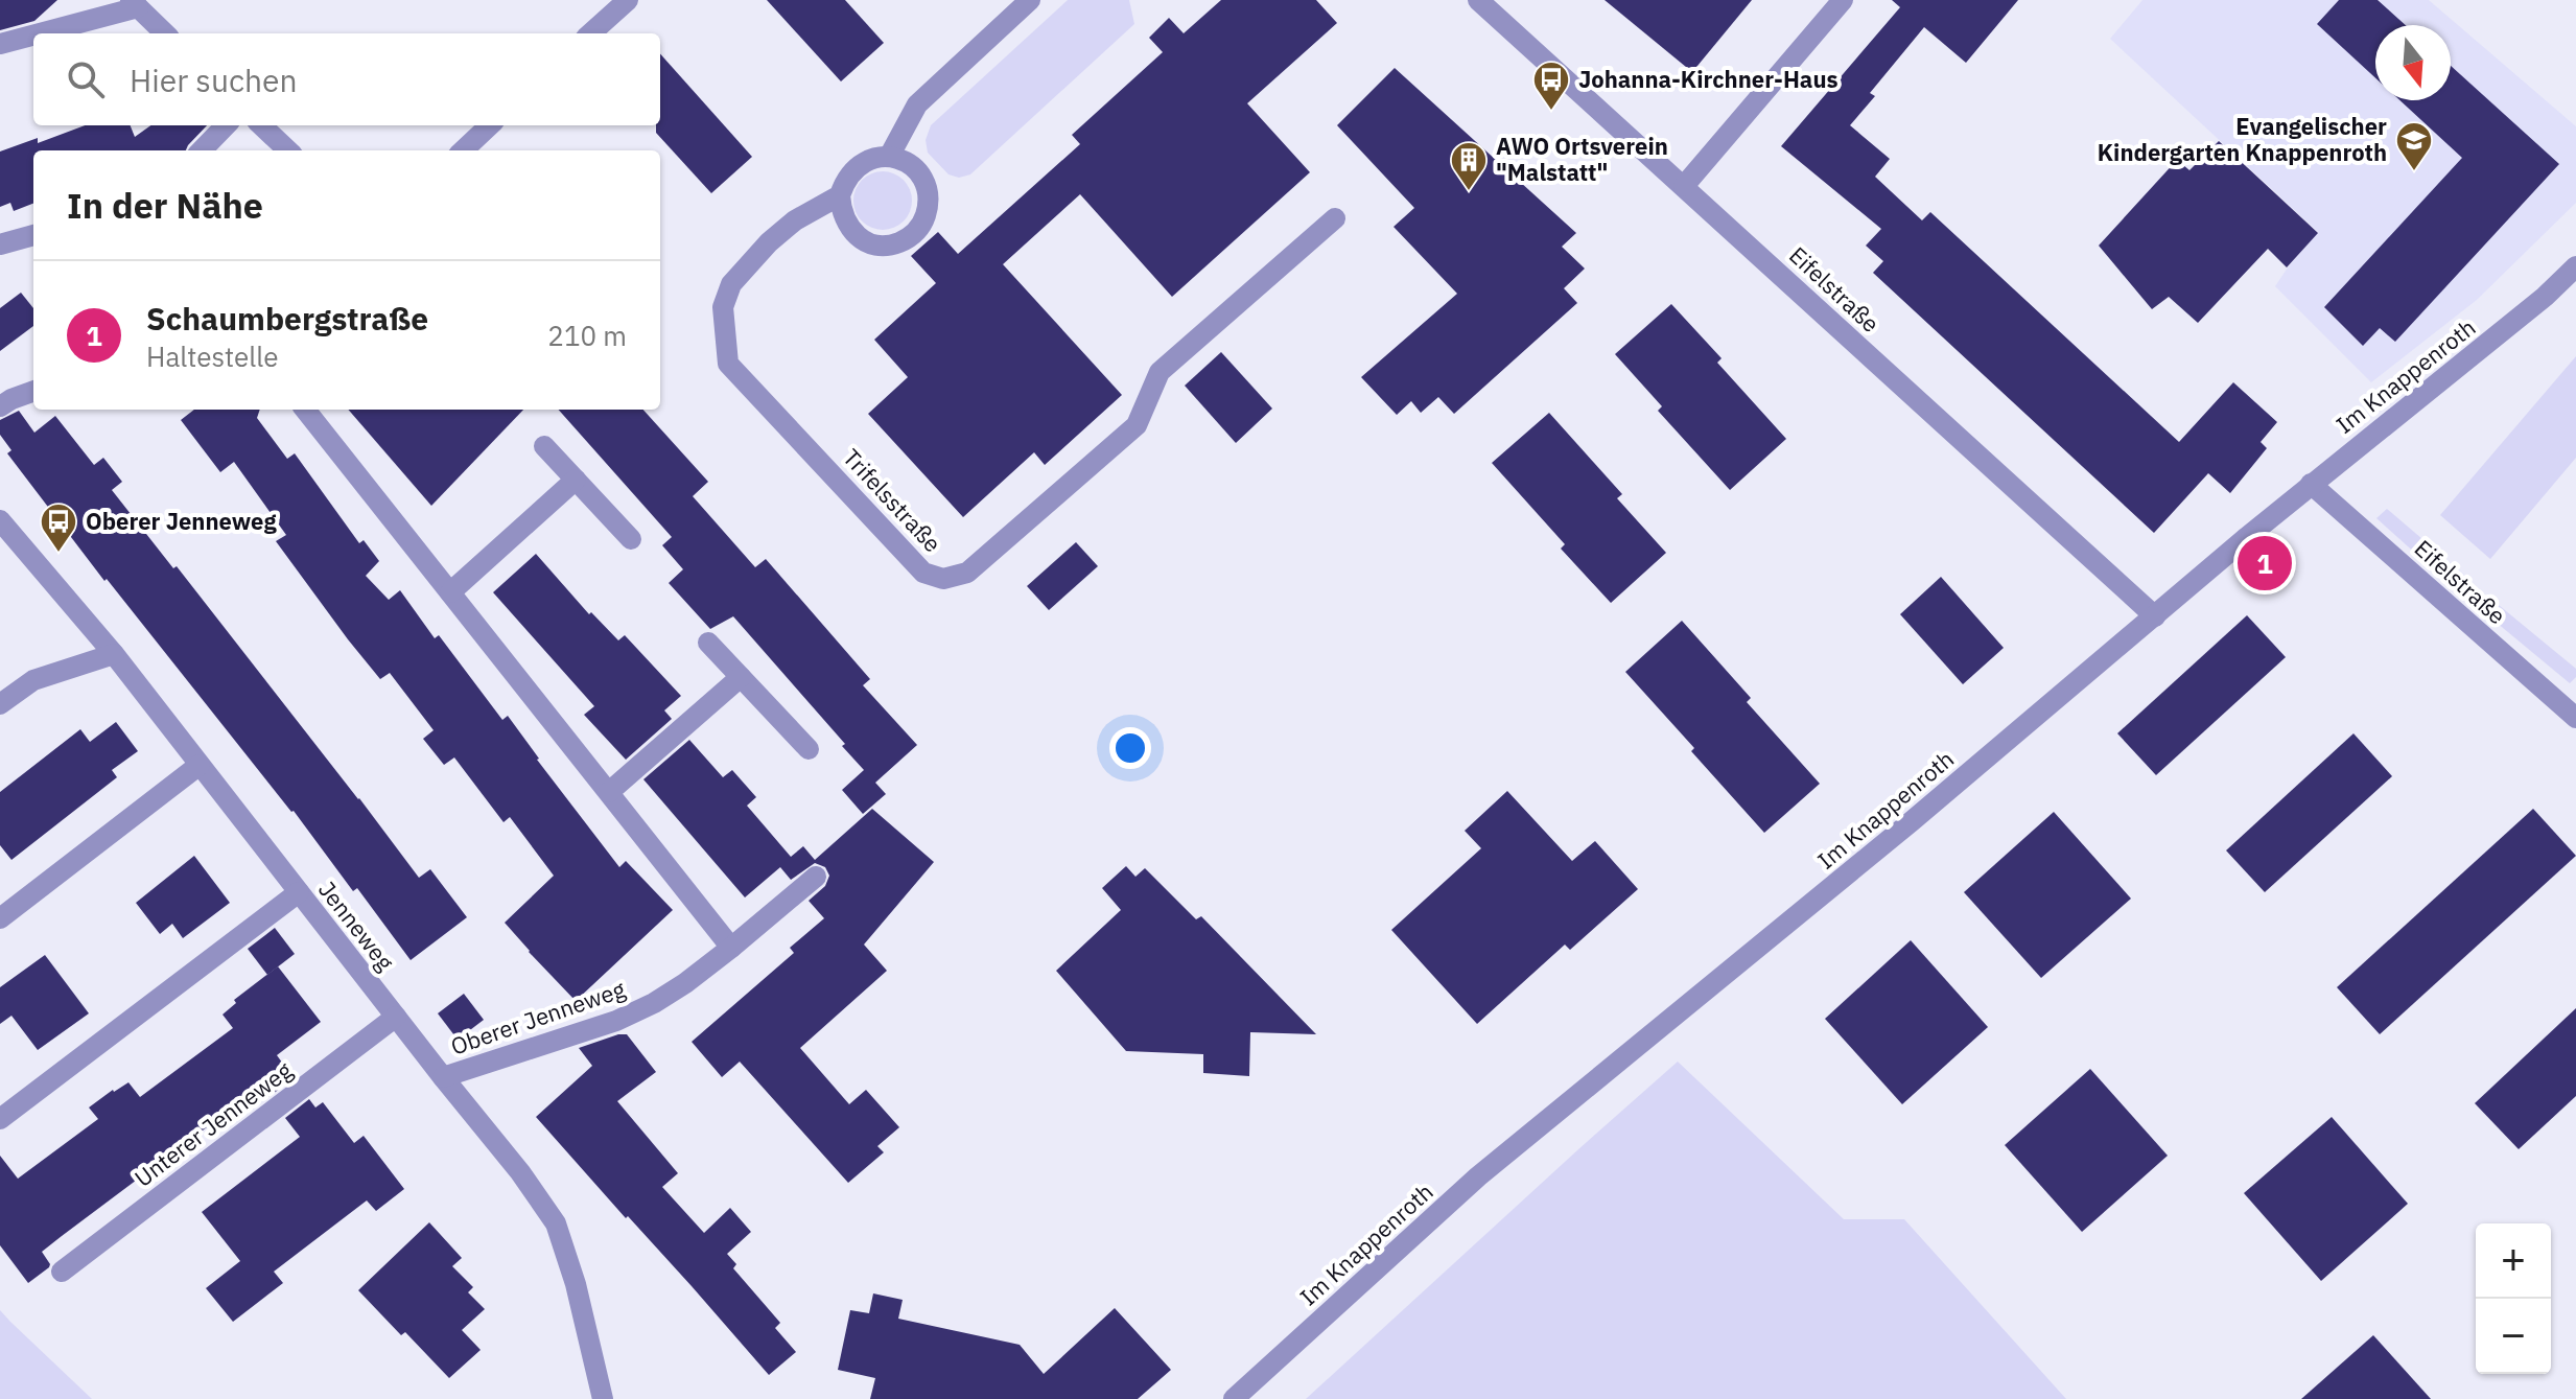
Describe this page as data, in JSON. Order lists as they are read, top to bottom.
{
  "streets": {
    "street": [
      "Eifelstraße",
      "Im Knappenroth",
      "Trifelsstraße",
      "Jenneweg",
      "Oberer Jenneweg",
      "Unterer Jenneweg"
    ]
  },
  "crossings": [
    ["Eifelstraße", "Im Knappenroth"],
    ["Jenneweg", "Oberer Jenneweg"],
    ["Jenneweg", "Unterer Jenneweg"]
  ],
  "places": {
    "bus stop": ["Johanna-Kirchner-Haus", "Oberer Jenneweg"],
    "school or university": ["Evangelischer Kindergarten Knappenroth"],
    "building": ["AWO Ortsverein \"Malstatt\""]
  },
  "north": "bottom",
  "page": {
    "search": "Hier suchen",
    "heading": "In der Nähe",
    "list": [
      {
        "mark": "1",
        "name": "Schaumbergstraße",
        "note": "Haltestelle",
        "value": "210 m"
      }
    ],
    "pins": "1",
    "map_buttons": ["+", "−"]
  }
}
